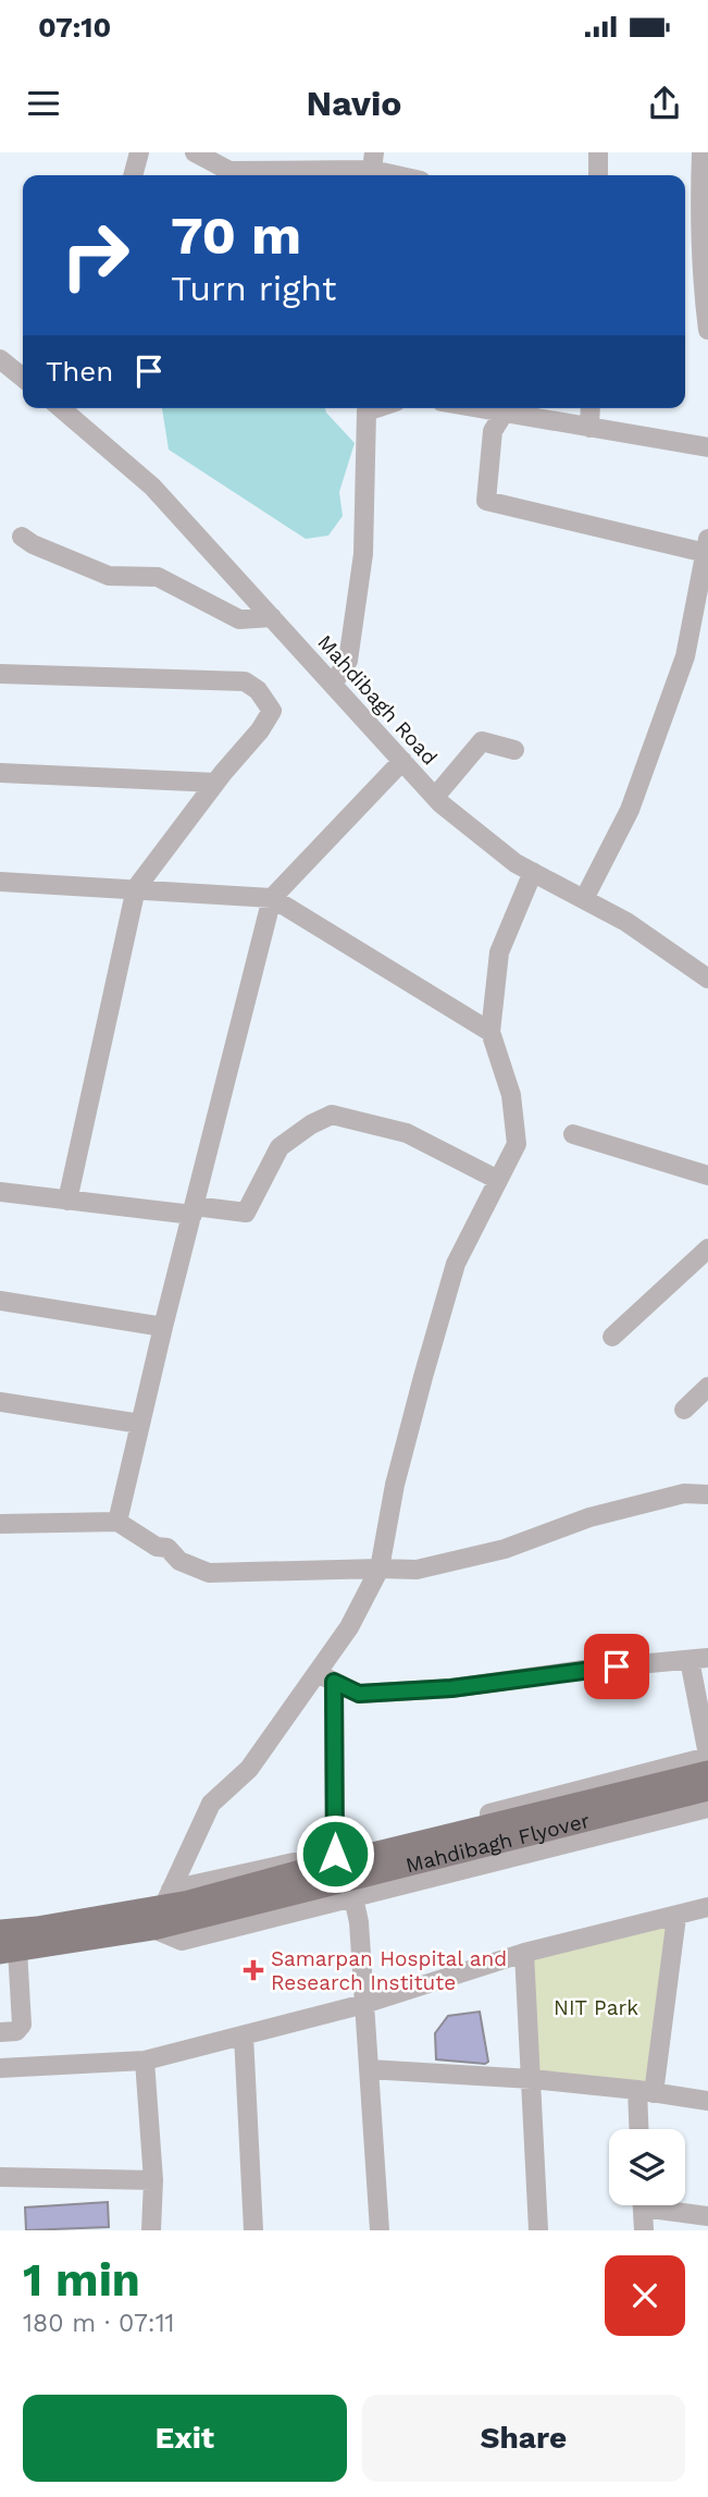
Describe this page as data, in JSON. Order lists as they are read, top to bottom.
{
  "streets": {
    "main road": ["Mahdibagh Flyover"],
    "street": ["Mahdibagh Road"]
  },
  "parks": ["NIT Park"],
  "places": {
    "health": ["Samarpan Hospital and Research Institute"]
  },
  "page": {
    "status": "07:10",
    "header": "Navio",
    "turn": ["70 m", "Turn right"],
    "then": "Then",
    "heading": ["1 min", "180 m · 07:11"],
    "buttons": ["Exit", "Share"]
  }
}
